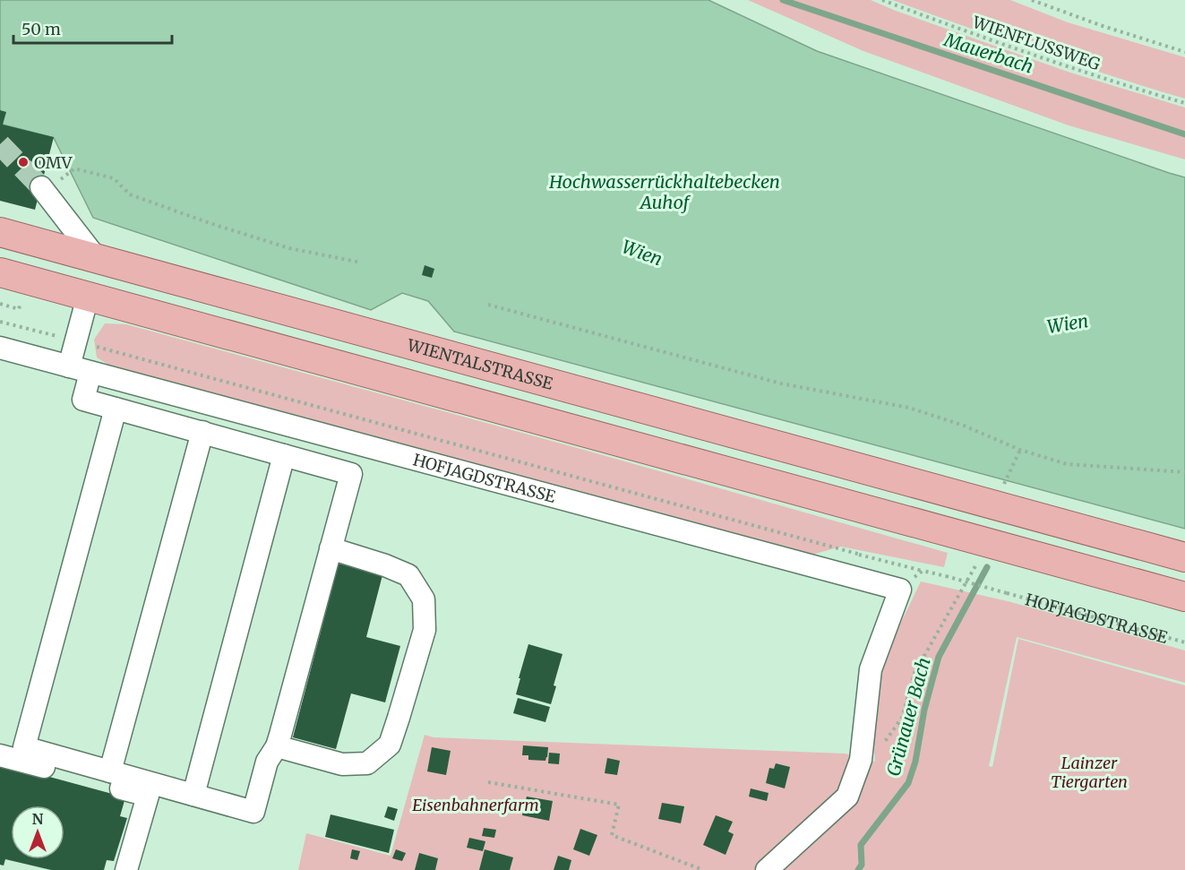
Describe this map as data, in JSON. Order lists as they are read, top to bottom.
{
  "streets": {
    "main road": ["WIENTALSTRASSE"],
    "street": ["HOFJAGDSTRASSE"],
    "path": ["WIENFLUSSWEG"]
  },
  "water": [
    "Mauerbach",
    "Hochwasserrückhaltebecken Auhof",
    "Wien",
    "Grünauer Bach"
  ],
  "parks": ["Lainzer Tiergarten", "Eisenbahnerfarm"],
  "places": ["OMV"],
  "scale_bar": "50 m",
  "north": "top"
}
